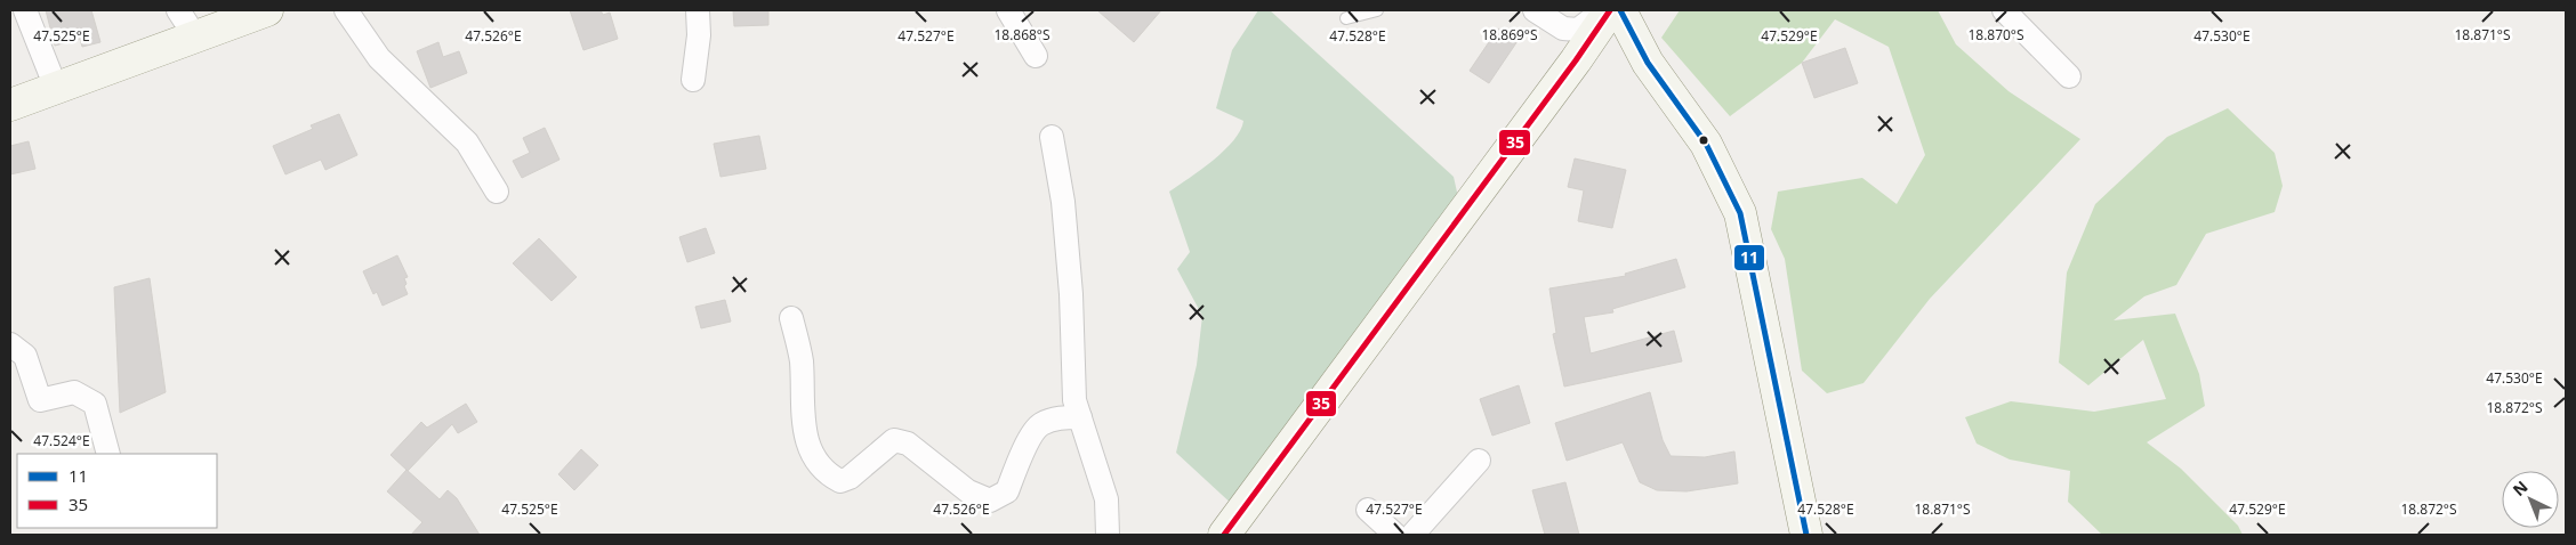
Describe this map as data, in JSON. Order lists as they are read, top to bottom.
{
  "lines": ["transit line 11", "transit line 35"],
  "legend": ["11", "35"],
  "north": "top left",
  "coordinates": [
    "18.870°S",
    "18.868°S",
    "18.869°S",
    "18.871°S",
    "47.527°E",
    "47.530°E",
    "47.525°E",
    "47.526°E",
    "47.528°E",
    "47.529°E",
    "18.872°S",
    "47.524°E"
  ]
}
